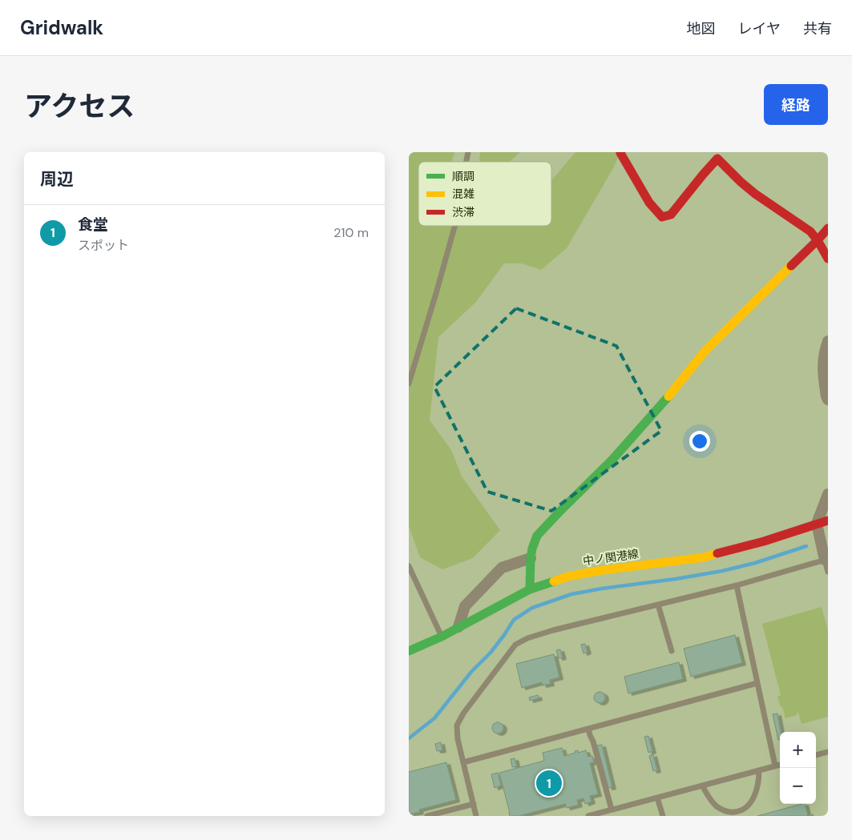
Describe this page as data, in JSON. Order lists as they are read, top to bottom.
{
  "streets": {
    "street": ["中ノ関港線"]
  },
  "legend": ["順調", "混雑", "渋滞"],
  "page": {
    "header": "Gridwalk",
    "nav": ["地図", "レイヤ", "共有"],
    "title": "アクセス",
    "buttons": "経路",
    "heading": "周辺",
    "list": [
      {
        "mark": "1",
        "name": "食堂",
        "note": "スポット",
        "value": "210 m"
      }
    ],
    "map_buttons": ["+", "−"],
    "pins": "1"
  }
}
